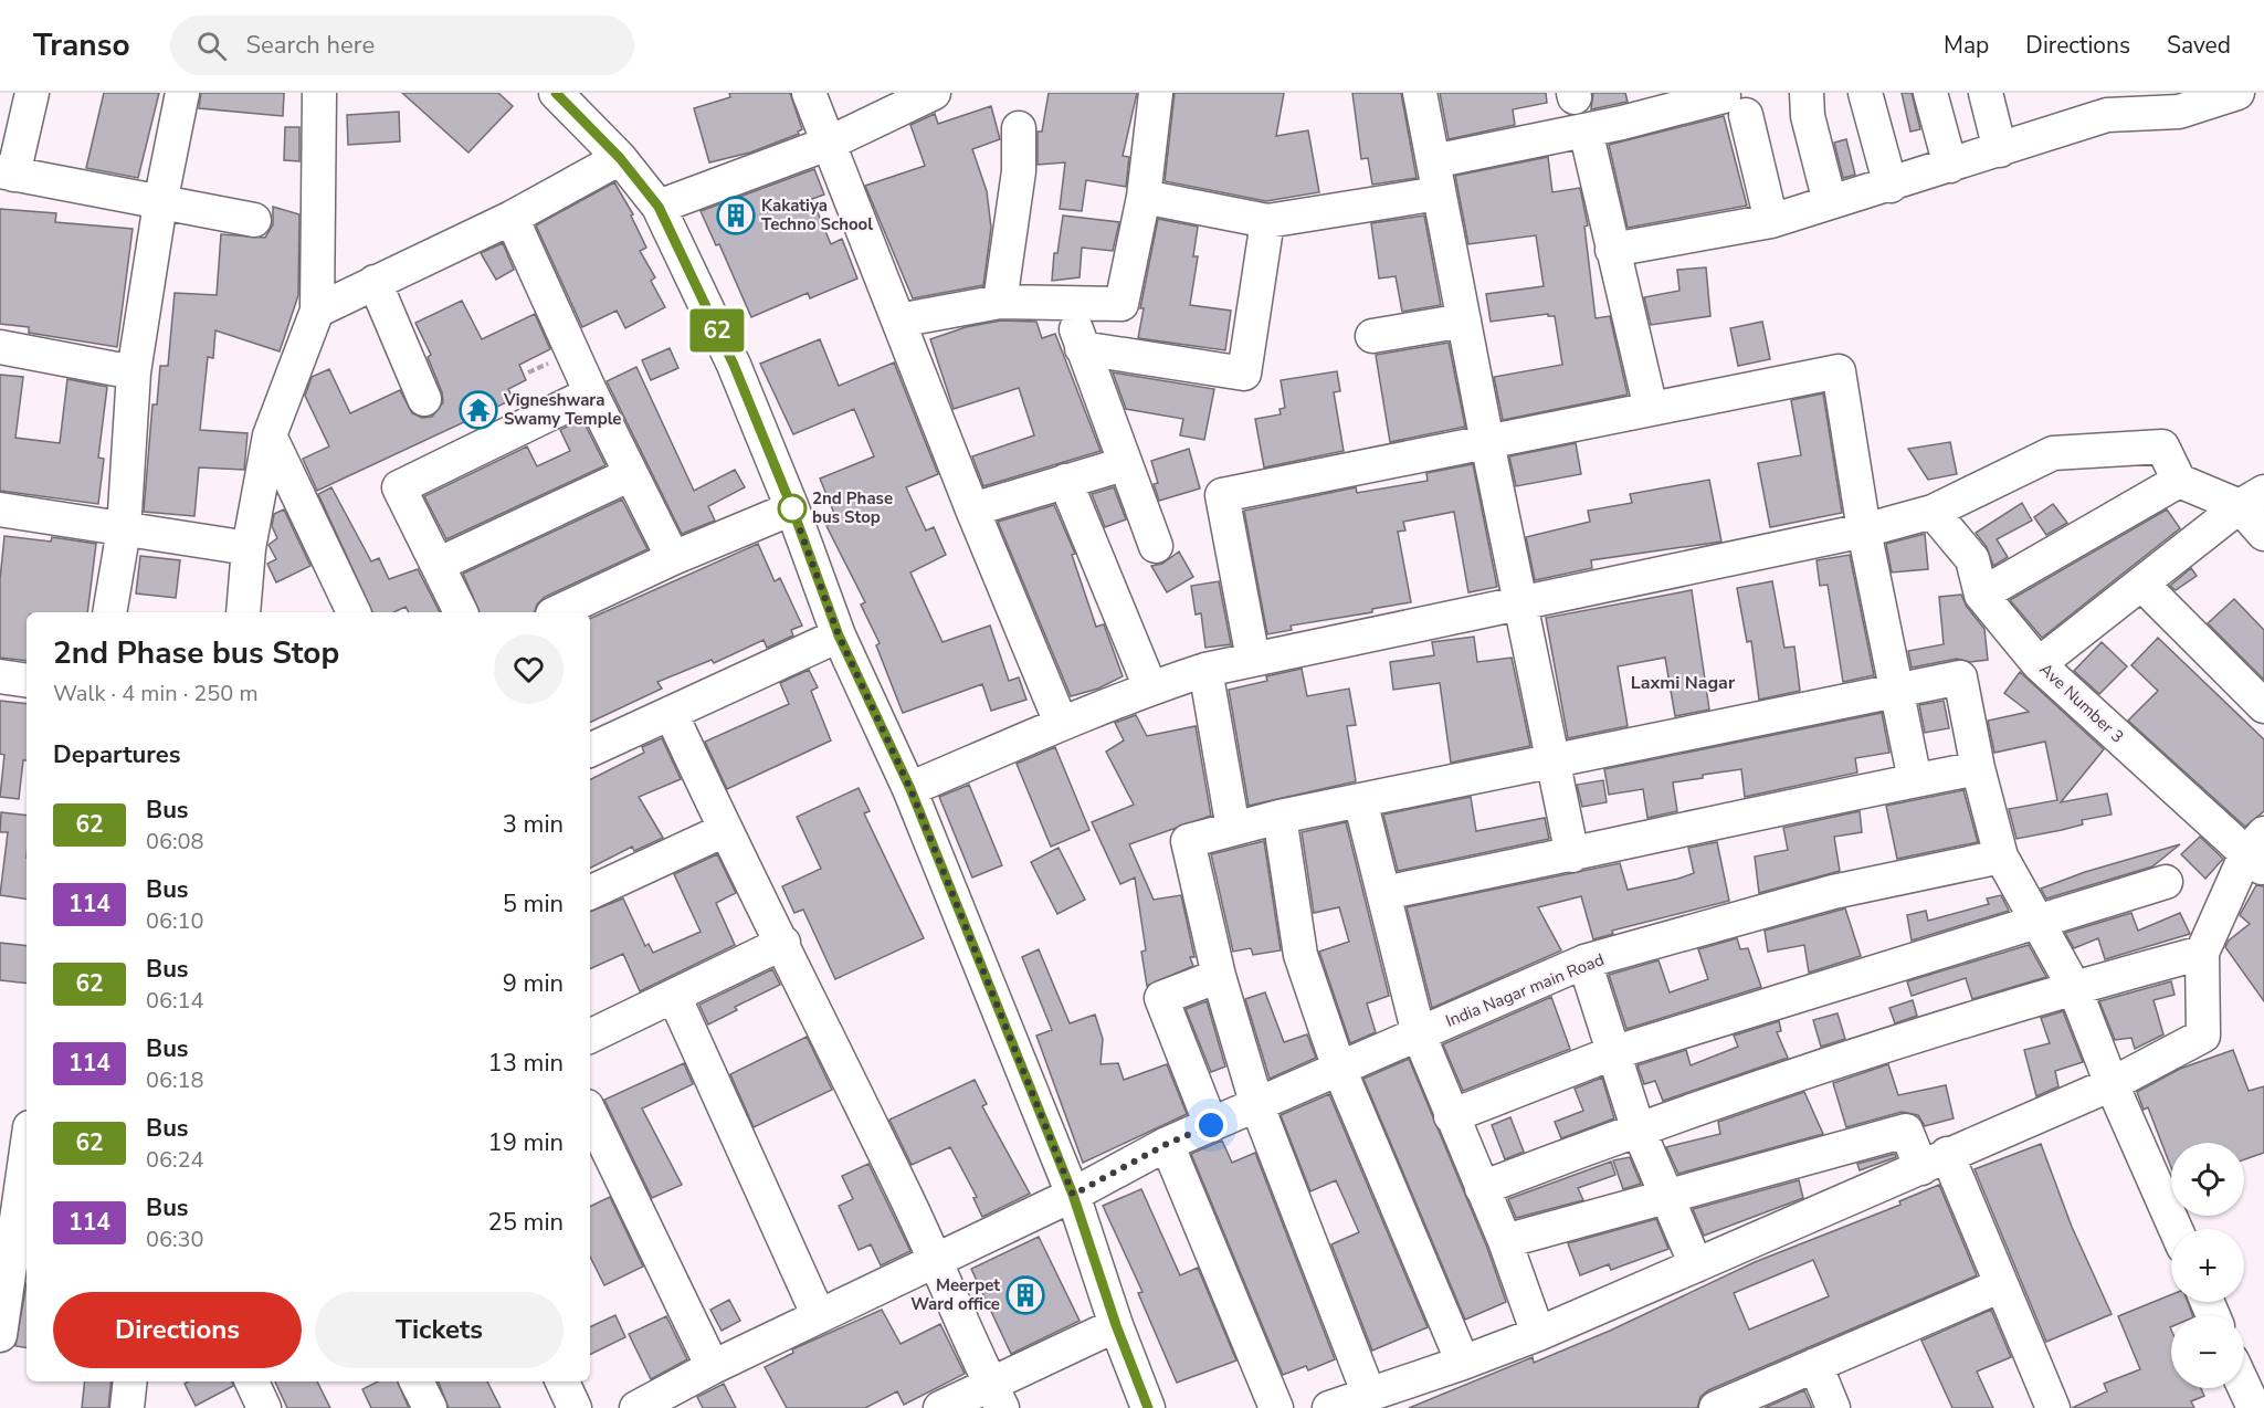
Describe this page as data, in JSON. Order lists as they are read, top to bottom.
{
  "streets": {
    "street": ["Ave Number 3", "India Nagar main Road"]
  },
  "districts": ["Laxmi Nagar"],
  "places": {
    "building": ["Kakatiya Techno School", "Meerpet Ward office"],
    "temple": ["Vigneshwara Swamy Temple"],
    "other": ["2nd Phase bus Stop"]
  },
  "lines": ["bus line 62"],
  "page": {
    "header": "Transo",
    "search": "Search here",
    "nav": ["Map", "Directions", "Saved"],
    "on_map": "62",
    "heading": [
      ["2nd Phase bus Stop", "Walk · 4 min · 250 m"],
      "Departures"
    ],
    "list": [
      {
        "mark": "62",
        "name": "Bus",
        "note": "06:08",
        "value": "3 min"
      },
      {
        "mark": "114",
        "name": "Bus",
        "note": "06:10",
        "value": "5 min"
      },
      {
        "mark": "62",
        "name": "Bus",
        "note": "06:14",
        "value": "9 min"
      },
      {
        "mark": "114",
        "name": "Bus",
        "note": "06:18",
        "value": "13 min"
      },
      {
        "mark": "62",
        "name": "Bus",
        "note": "06:24",
        "value": "19 min"
      },
      {
        "mark": "114",
        "name": "Bus",
        "note": "06:30",
        "value": "25 min"
      }
    ],
    "map_buttons": ["+", "−"],
    "buttons": ["Directions", "Tickets"]
  }
}
